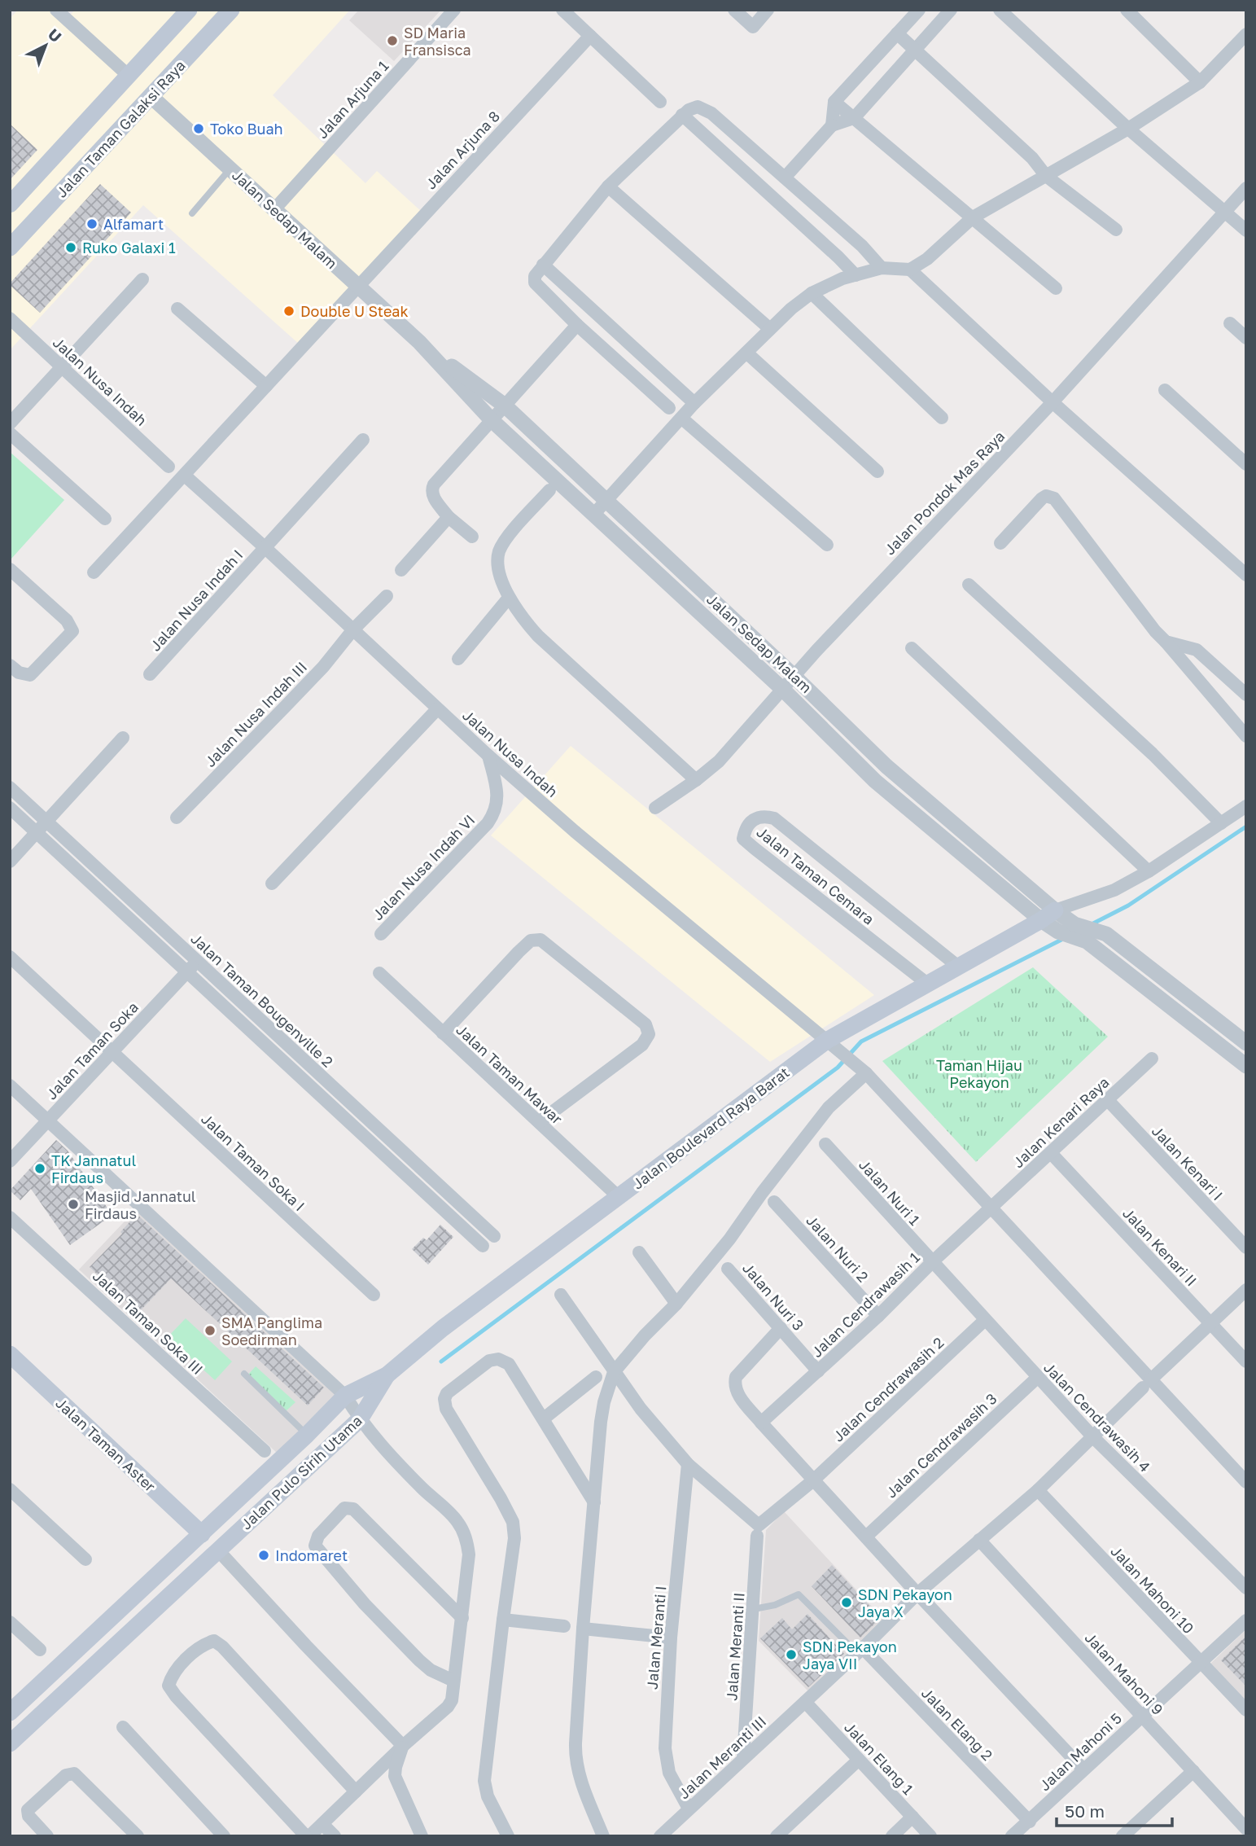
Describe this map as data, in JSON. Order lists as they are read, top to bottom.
{
  "streets": {
    "main road": [
      "Jalan Taman Galaksi Raya",
      "Jalan Boulevard Raya Barat",
      "Jalan Taman Aster",
      "Jalan Pulo Sirih Utama"
    ],
    "street": [
      "Jalan Arjuna 1",
      "Jalan Arjuna 8",
      "Jalan Sedap Malam",
      "Jalan Nusa Indah",
      "Jalan Pondok Mas Raya",
      "Jalan Nusa Indah I",
      "Jalan Nusa Indah III",
      "Jalan Nusa Indah VI",
      "Jalan Taman Cemara",
      "Jalan Taman Bougenville 2",
      "Jalan Taman Soka",
      "Jalan Taman Mawar",
      "Jalan Kenari Raya",
      "Jalan Taman Soka I",
      "Jalan Kenari I",
      "Jalan Nuri 1",
      "Jalan Kenari II",
      "Jalan Nuri 2",
      "Jalan Nuri 3",
      "Jalan Cendrawasih 1",
      "Jalan Taman Soka III",
      "Jalan Cendrawasih 2",
      "Jalan Cendrawasih 4",
      "Jalan Cendrawasih 3",
      "Jalan Mahoni 10",
      "Jalan Meranti I",
      "Jalan Meranti II",
      "Jalan Mahoni 9",
      "Jalan Elang 2",
      "Jalan Mahoni 5",
      "Jalan Meranti III",
      "Jalan Elang 1"
    ]
  },
  "crossings": [
    ["Jalan Arjuna 1", "Jalan Sedap Malam"],
    ["Jalan Taman Galaksi Raya", "Jalan Sedap Malam"],
    ["Jalan Arjuna 8", "Jalan Sedap Malam"],
    ["Jalan Arjuna 8", "Jalan Nusa Indah"],
    ["Jalan Sedap Malam", "Jalan Pondok Mas Raya"],
    ["Jalan Sedap Malam", "Jalan Boulevard Raya Barat"],
    ["Jalan Nusa Indah", "Jalan Nusa Indah I"],
    ["Jalan Nusa Indah", "Jalan Nusa Indah III"],
    ["Jalan Nusa Indah", "Jalan Nusa Indah VI"],
    ["Jalan Nusa Indah", "Jalan Kenari Raya"],
    ["Jalan Nusa Indah", "Jalan Boulevard Raya Barat"],
    ["Jalan Nusa Indah", "Jalan Cendrawasih 1"],
    ["Jalan Nusa Indah", "Jalan Meranti III"],
    ["Jalan Taman Cemara", "Jalan Boulevard Raya Barat"],
    ["Jalan Taman Bougenville 2", "Jalan Taman Soka"],
    ["Jalan Taman Soka", "Jalan Taman Soka I"],
    ["Jalan Taman Mawar", "Jalan Boulevard Raya Barat"],
    ["Jalan Kenari Raya", "Jalan Kenari I"],
    ["Jalan Kenari Raya", "Jalan Kenari II"],
    ["Jalan Kenari Raya", "Jalan Cendrawasih 1"],
    ["Jalan Boulevard Raya Barat", "Jalan Pulo Sirih Utama"],
    ["Jalan Nuri 1", "Jalan Cendrawasih 1"],
    ["Jalan Nuri 1", "Jalan Cendrawasih 4"],
    ["Jalan Kenari II", "Jalan Meranti III"],
    ["Jalan Nuri 2", "Jalan Cendrawasih 1"],
    ["Jalan Nuri 3", "Jalan Cendrawasih 1"],
    ["Jalan Cendrawasih 1", "Jalan Cendrawasih 4"],
    ["Jalan Cendrawasih 2", "Jalan Cendrawasih 4"],
    ["Jalan Cendrawasih 2", "Jalan Meranti I"],
    ["Jalan Cendrawasih 4", "Jalan Cendrawasih 3"],
    ["Jalan Cendrawasih 4", "Jalan Meranti III"],
    ["Jalan Taman Aster", "Jalan Pulo Sirih Utama"],
    ["Jalan Mahoni 10", "Jalan Mahoni 5"],
    ["Jalan Mahoni 10", "Jalan Meranti III"],
    ["Jalan Meranti I", "Jalan Meranti III"],
    ["Jalan Meranti II", "Jalan Meranti III"],
    ["Jalan Mahoni 9", "Jalan Mahoni 5"],
    ["Jalan Mahoni 9", "Jalan Meranti III"],
    ["Jalan Elang 2", "Jalan Mahoni 5"],
    ["Jalan Elang 2", "Jalan Meranti III"],
    ["Jalan Meranti III", "Jalan Elang 1"]
  ],
  "parks": ["Taman Hijau Pekayon"],
  "places": [
    "SD Maria Fransisca",
    "Toko Buah",
    "Alfamart",
    "Ruko Galaxi 1",
    "Double U Steak",
    "TK Jannatul Firdaus",
    "Masjid Jannatul Firdaus",
    "SMA Panglima Soedirman",
    "Indomaret",
    "SDN Pekayon Jaya X",
    "SDN Pekayon Jaya VII"
  ],
  "scale_bar": "50 m",
  "north": "top right"
}
